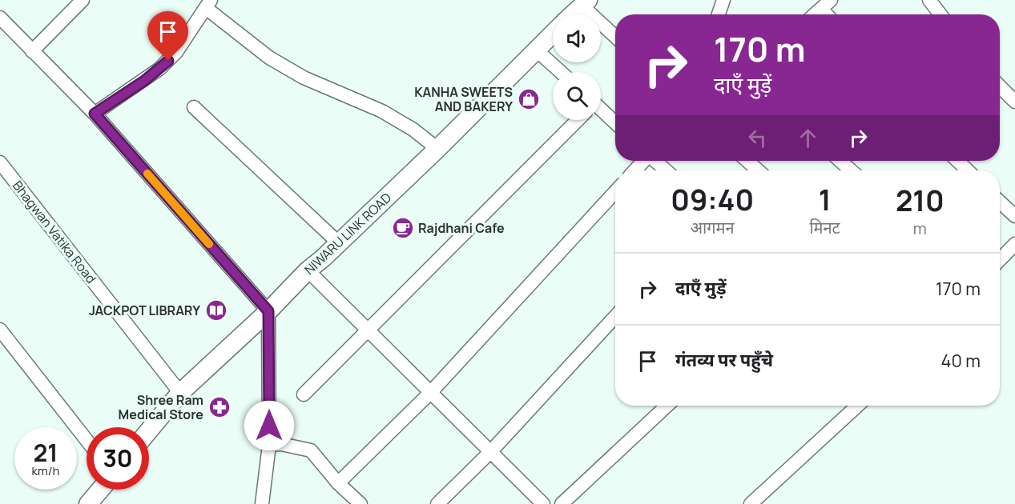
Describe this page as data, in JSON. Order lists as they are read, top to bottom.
{
  "streets": {
    "street": ["Bhagwan Vatika Road", "NIWARU LINK ROAD"]
  },
  "crossings": [
    ["Bhagwan Vatika Road", "NIWARU LINK ROAD"]
  ],
  "places": {
    "shop": ["KANHA SWEETS AND BAKERY"],
    "cafe": ["Rajdhani Cafe"],
    "library": ["JACKPOT LIBRARY"],
    "pharmacy": ["Shree Ram Medical Store"]
  },
  "page": {
    "turn": ["170 m", "दाएँ मुड़ें"],
    "eta": [
      "09:40",
      "आगमन",
      "1",
      "मिनट",
      "210",
      "m"
    ],
    "list": [
      {
        "name": "दाएँ मुड़ें",
        "value": "170 m"
      },
      {
        "name": "गंतव्य पर पहुँचे",
        "value": "40 m"
      }
    ],
    "speed": "21 km/h",
    "limit": "30"
  }
}
